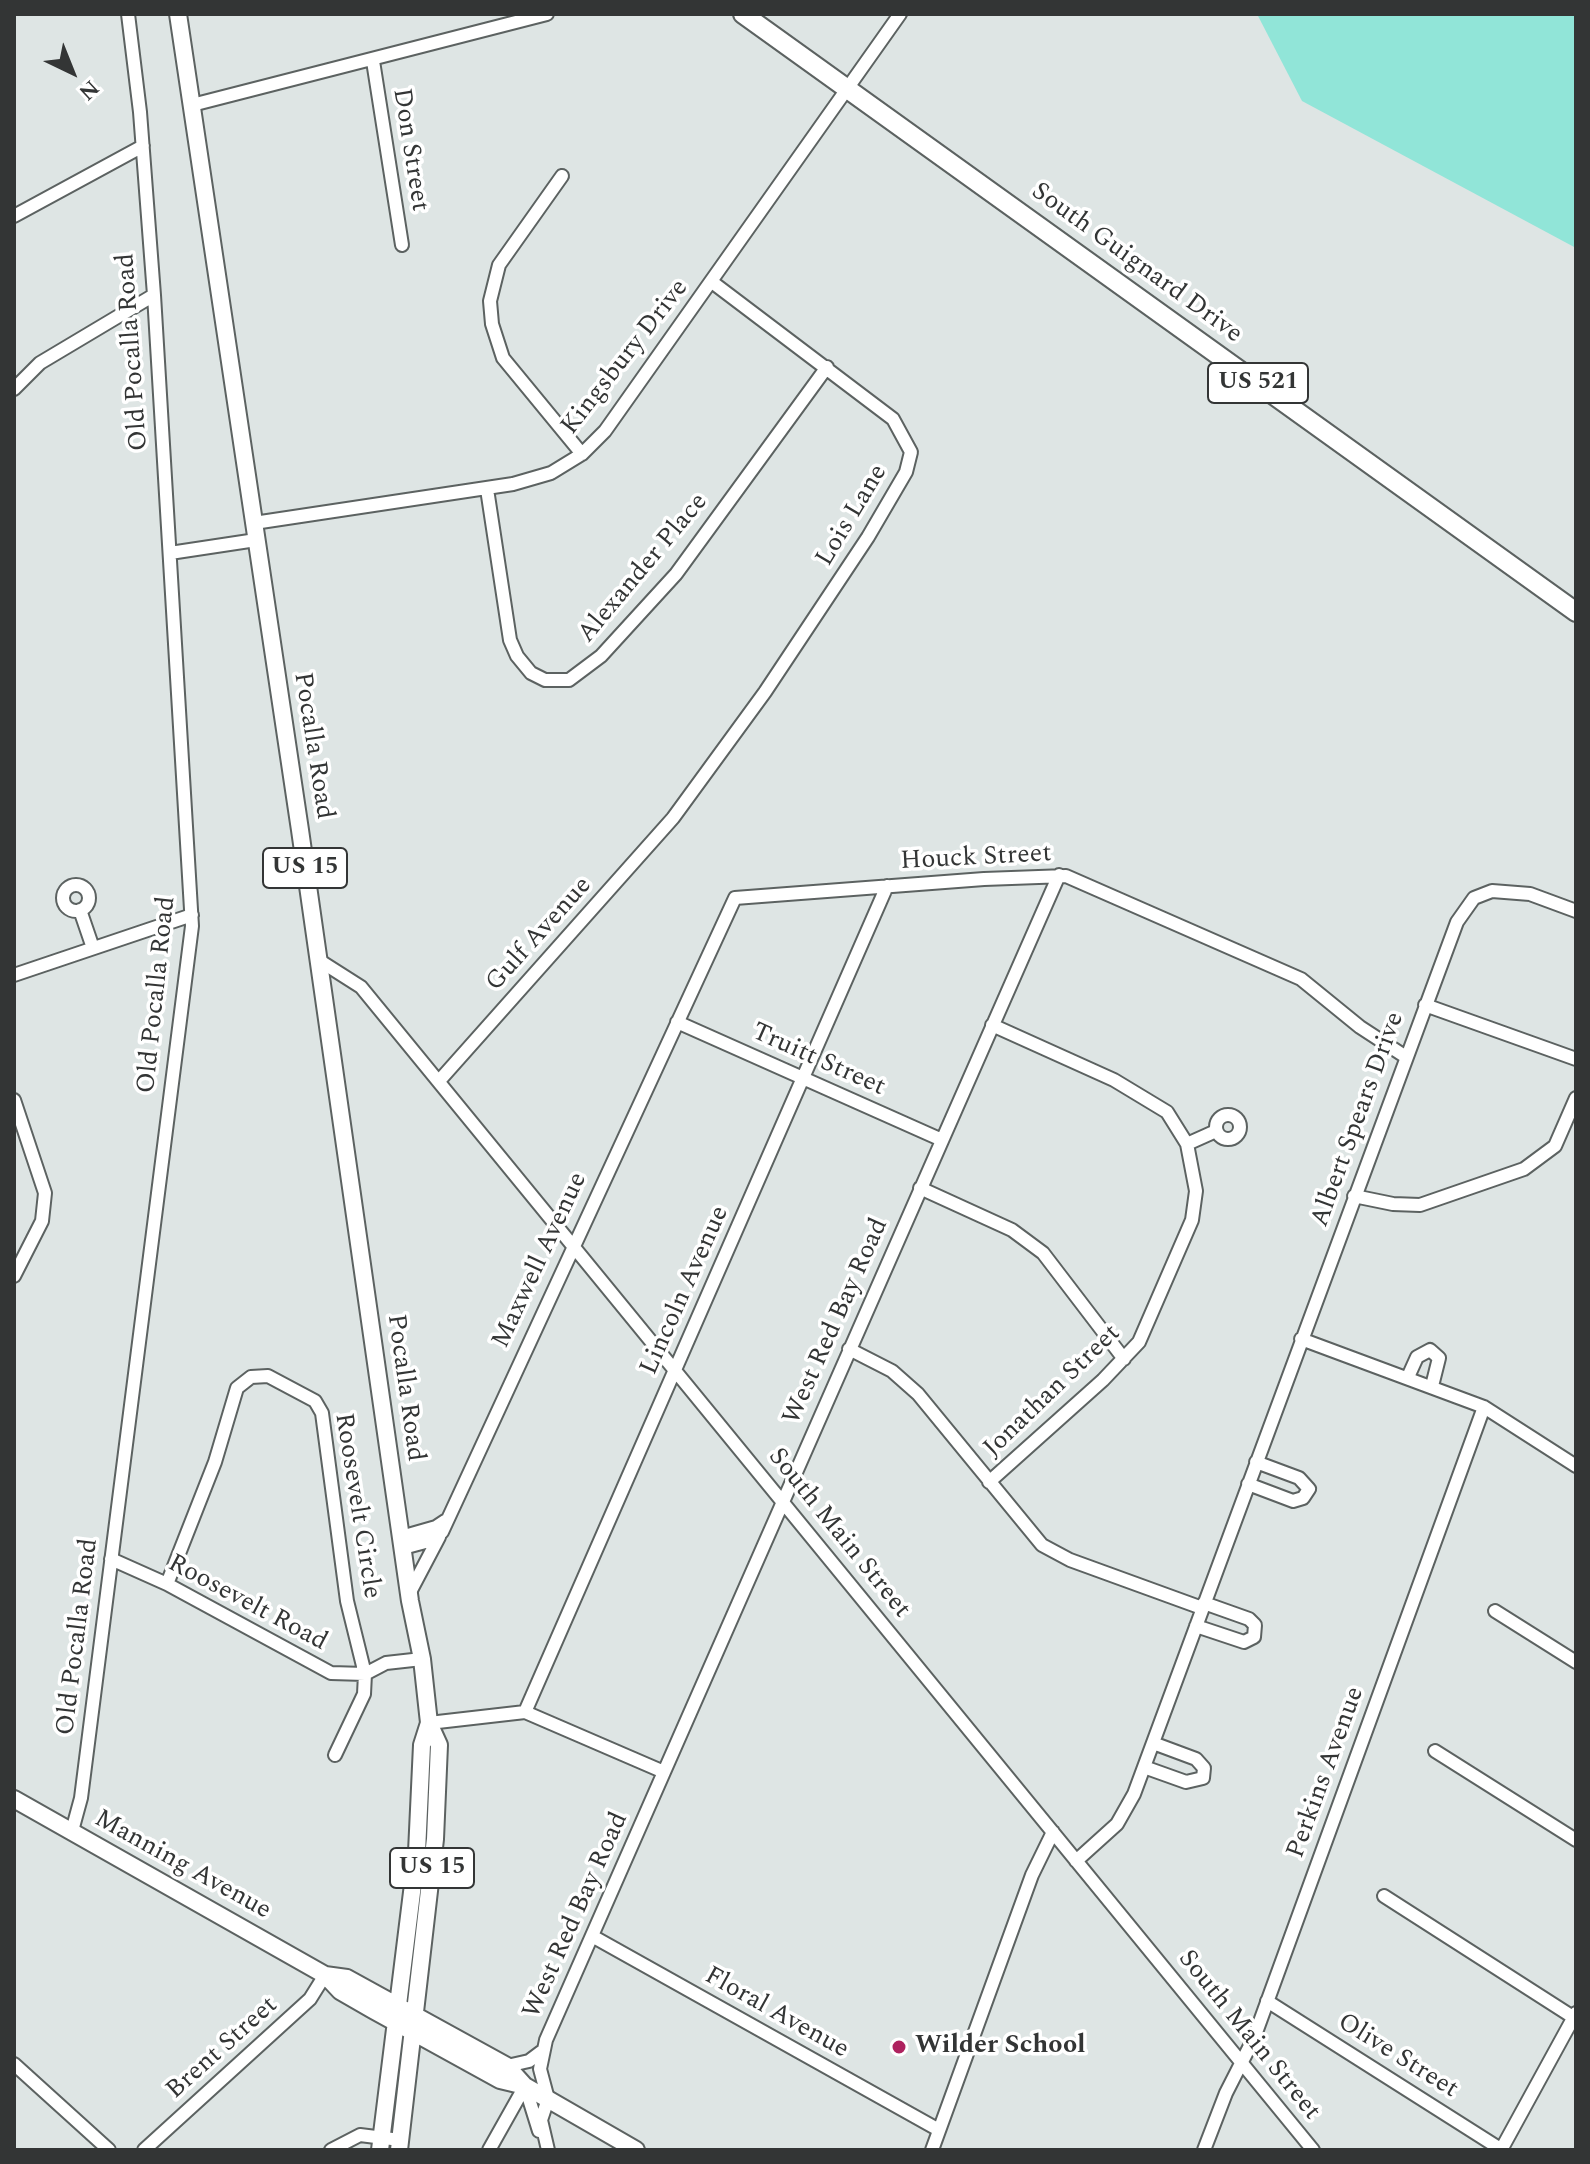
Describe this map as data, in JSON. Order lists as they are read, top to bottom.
{
  "streets": {
    "highway": ["South Guignard Drive", "US 521"],
    "main road": ["Pocalla Road", "US 15", "Manning Avenue"],
    "street": [
      "Don Street",
      "Old Pocalla Road",
      "Kingsbury Drive",
      "Lois Lane",
      "Alexander Place",
      "Houck Street",
      "Gulf Avenue",
      "Truitt Street",
      "Albert Spears Drive",
      "Maxwell Avenue",
      "Lincoln Avenue",
      "West Red Bay Road",
      "Jonathan Street",
      "Roosevelt Circle",
      "South Main Street",
      "Roosevelt Road",
      "Perkins Avenue",
      "Floral Avenue",
      "Brent Street",
      "Olive Street"
    ]
  },
  "crossings": [
    ["South Guignard Drive", "Kingsbury Drive"],
    ["Old Pocalla Road", "Kingsbury Drive"],
    ["Old Pocalla Road", "Roosevelt Road"],
    ["Old Pocalla Road", "Manning Avenue"],
    ["Kingsbury Drive", "Lois Lane"],
    ["Kingsbury Drive", "Alexander Place"],
    ["Kingsbury Drive", "Pocalla Road"],
    ["Lois Lane", "Alexander Place"],
    ["Lois Lane", "Gulf Avenue"],
    ["Pocalla Road", "US 15"],
    ["Pocalla Road", "Maxwell Avenue"],
    ["Pocalla Road", "South Main Street"],
    ["Pocalla Road", "Manning Avenue"],
    ["Houck Street", "Truitt Street"],
    ["Houck Street", "Albert Spears Drive"],
    ["Houck Street", "Maxwell Avenue"],
    ["Houck Street", "Lincoln Avenue"],
    ["Houck Street", "West Red Bay Road"],
    ["US 15", "Manning Avenue"],
    ["Gulf Avenue", "South Main Street"],
    ["Truitt Street", "Maxwell Avenue"],
    ["Truitt Street", "Lincoln Avenue"],
    ["Truitt Street", "West Red Bay Road"],
    ["Albert Spears Drive", "South Main Street"],
    ["Maxwell Avenue", "South Main Street"],
    ["Lincoln Avenue", "South Main Street"],
    ["West Red Bay Road", "Jonathan Street"],
    ["West Red Bay Road", "South Main Street"],
    ["West Red Bay Road", "Manning Avenue"],
    ["West Red Bay Road", "Floral Avenue"],
    ["Roosevelt Circle", "Roosevelt Road"],
    ["South Main Street", "Perkins Avenue"],
    ["Perkins Avenue", "Olive Street"],
    ["Manning Avenue", "Brent Street"]
  ],
  "places": ["Wilder School"],
  "north": "bottom right"
}
